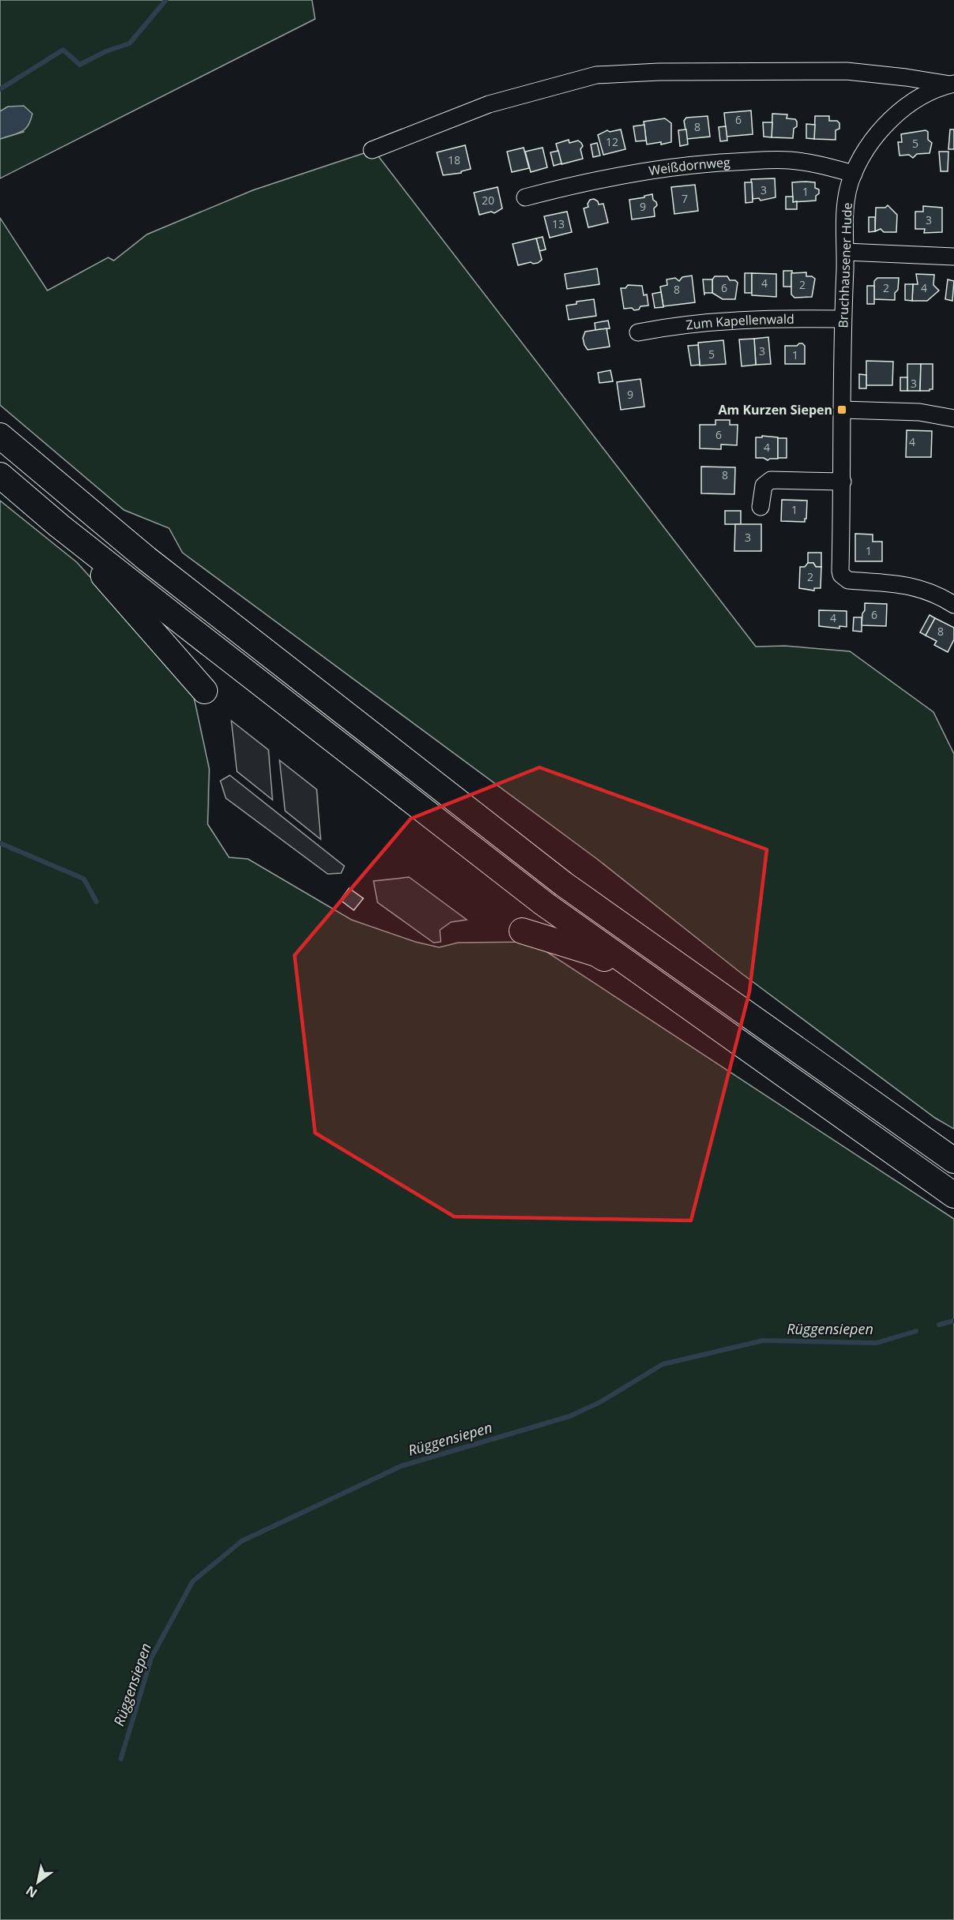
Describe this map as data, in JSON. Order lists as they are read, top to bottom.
{
  "streets": {
    "street": ["Weißdornweg", "Bruchhausener Hude", "Zum Kapellenwald"]
  },
  "crossings": [
    ["Weißdornweg", "Bruchhausener Hude"],
    ["Bruchhausener Hude", "Zum Kapellenwald"]
  ],
  "water": ["Rüggensiepen"],
  "places": {
    "transit": ["Am Kurzen Siepen"]
  },
  "house_numbers": [
    "6",
    "8",
    "12",
    "5",
    "18",
    "3",
    "1",
    "7",
    "20",
    "9",
    "3",
    "13",
    "4",
    "2",
    "6",
    "2",
    "4",
    "8",
    "3",
    "5",
    "1",
    "3",
    "9",
    "6",
    "4",
    "4",
    "8",
    "1",
    "3",
    "1",
    "2",
    "6",
    "4",
    "8"
  ],
  "north": "bottom left"
}
